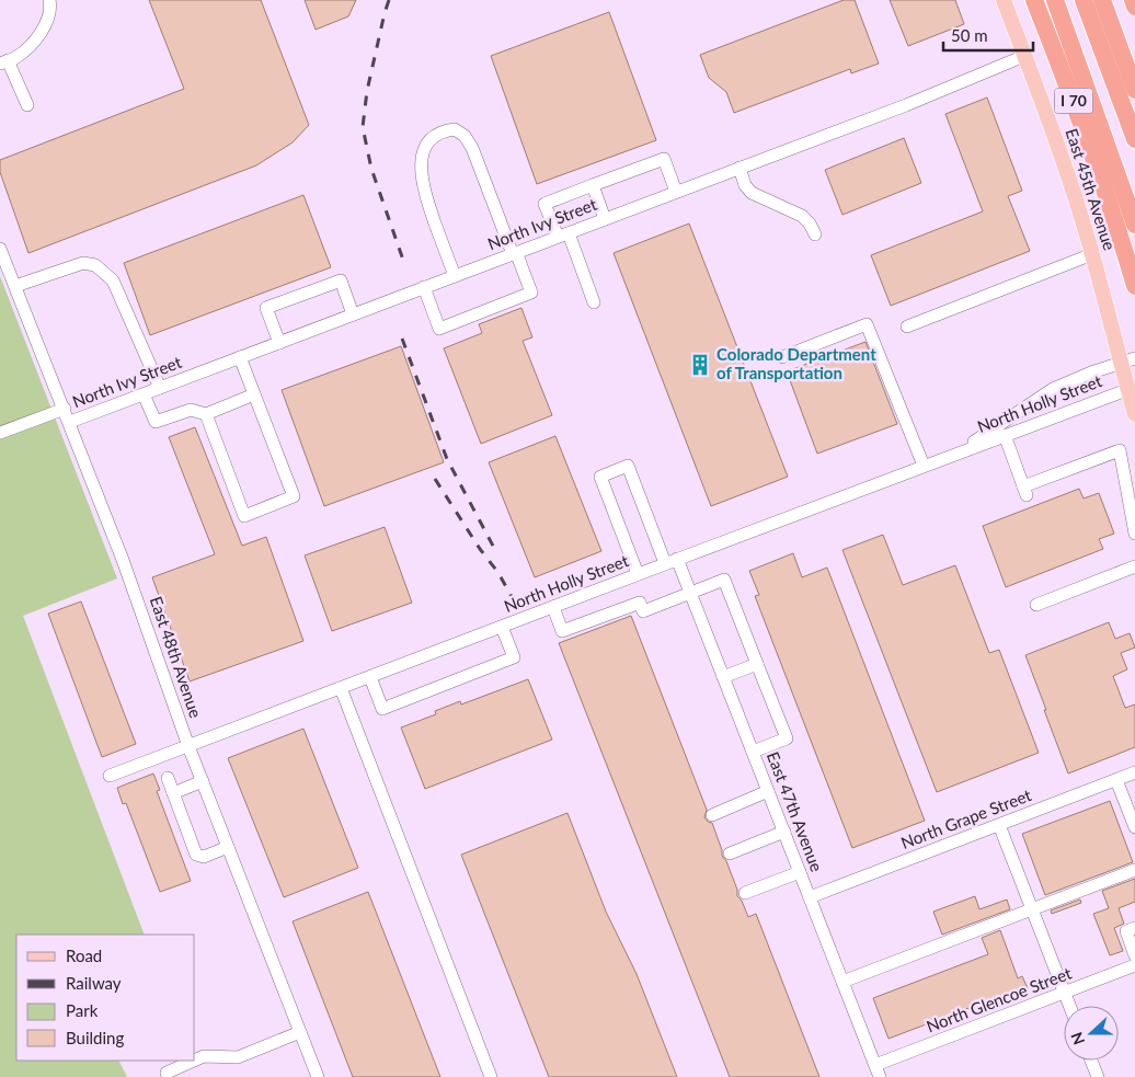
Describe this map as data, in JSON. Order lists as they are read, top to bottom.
{
  "streets": {
    "highway": ["I 70"],
    "main road": ["East 45th Avenue"],
    "street": [
      "North Ivy Street",
      "North Holly Street",
      "East 48th Avenue",
      "East 47th Avenue",
      "North Grape Street",
      "North Glencoe Street"
    ]
  },
  "crossings": [
    ["East 45th Avenue", "North Ivy Street"],
    ["East 45th Avenue", "North Holly Street"],
    ["North Ivy Street", "East 48th Avenue"],
    ["North Holly Street", "East 48th Avenue"],
    ["North Holly Street", "East 47th Avenue"],
    ["East 47th Avenue", "North Grape Street"],
    ["East 47th Avenue", "North Glencoe Street"]
  ],
  "places": {
    "building": ["Colorado Department of Transportation"]
  },
  "legend": [
    "Road",
    "Railway",
    "Park",
    "Building"
  ],
  "scale_bar": "50 m",
  "north": "left"
}
